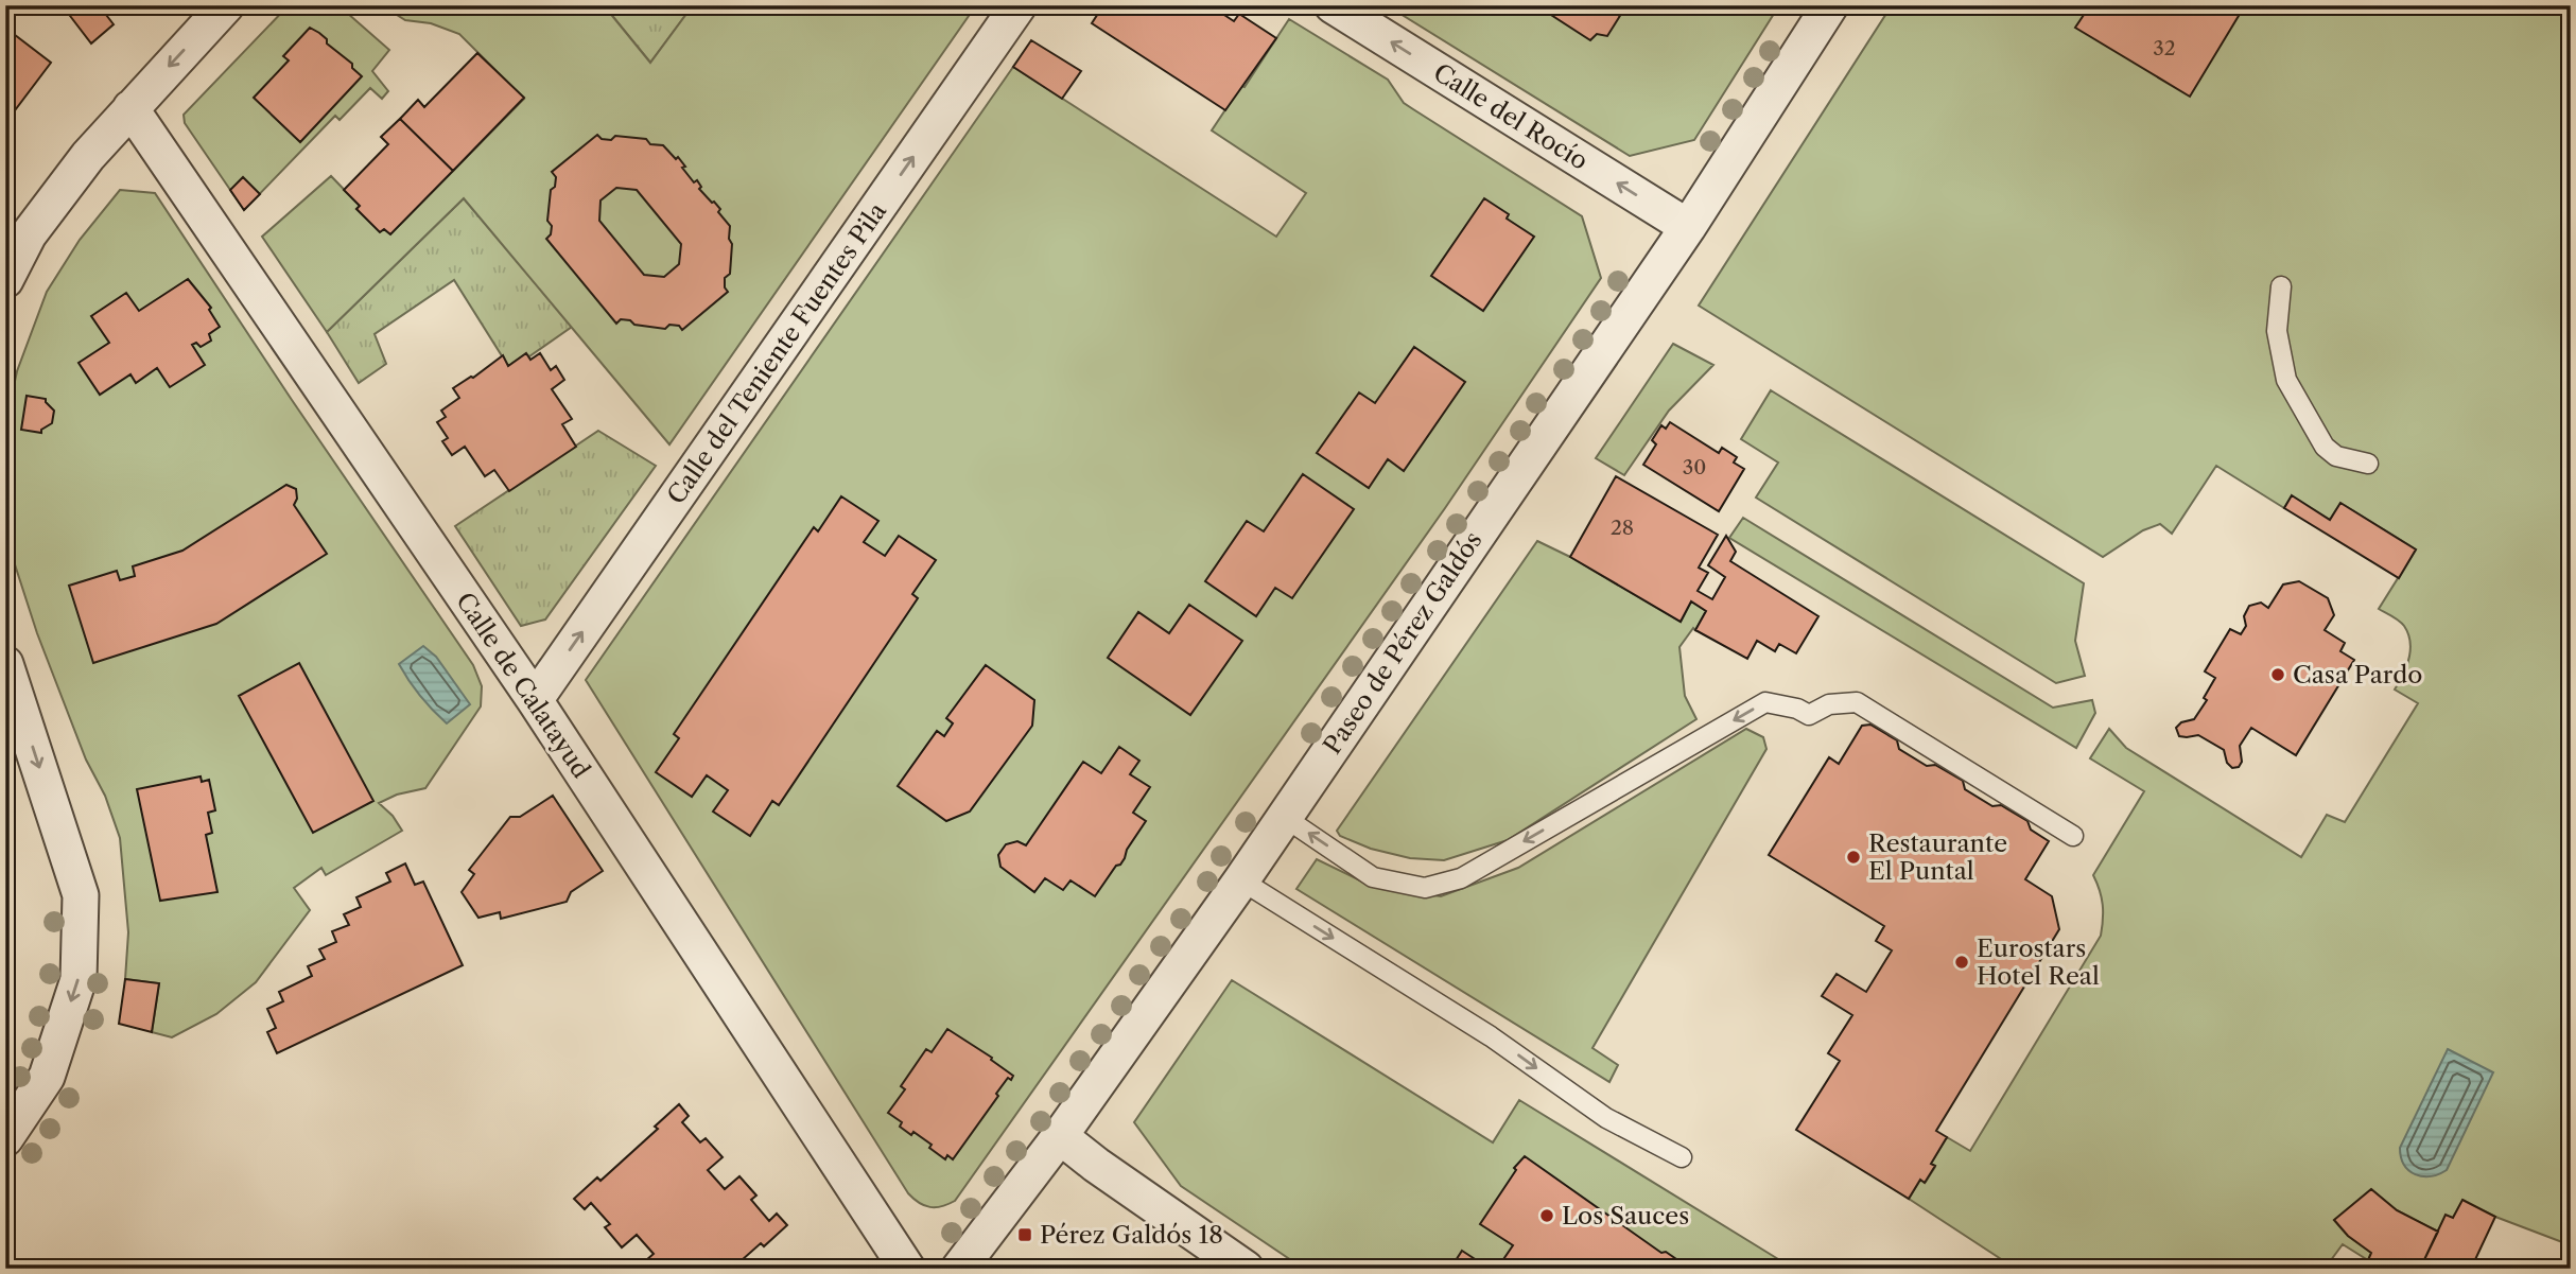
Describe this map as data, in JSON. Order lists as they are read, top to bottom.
{
  "streets": {
    "street": [
      "Calle del Rocío",
      "Calle del Teniente Fuentes Pila",
      "Paseo de Pérez Galdós",
      "Calle de Calatayud"
    ]
  },
  "crossings": [
    ["Calle del Rocío", "Paseo de Pérez Galdós"],
    ["Calle del Teniente Fuentes Pila", "Calle de Calatayud"]
  ],
  "one_way": ["Calle del Rocío", "Calle del Teniente Fuentes Pila"],
  "places": {
    "other": [
      "Casa Pardo",
      "Restaurante El Puntal",
      "Eurostars Hotel Real",
      "Los Sauces"
    ],
    "transit": ["Pérez Galdós 18"]
  },
  "house_numbers": ["32", "30", "28"]
}
